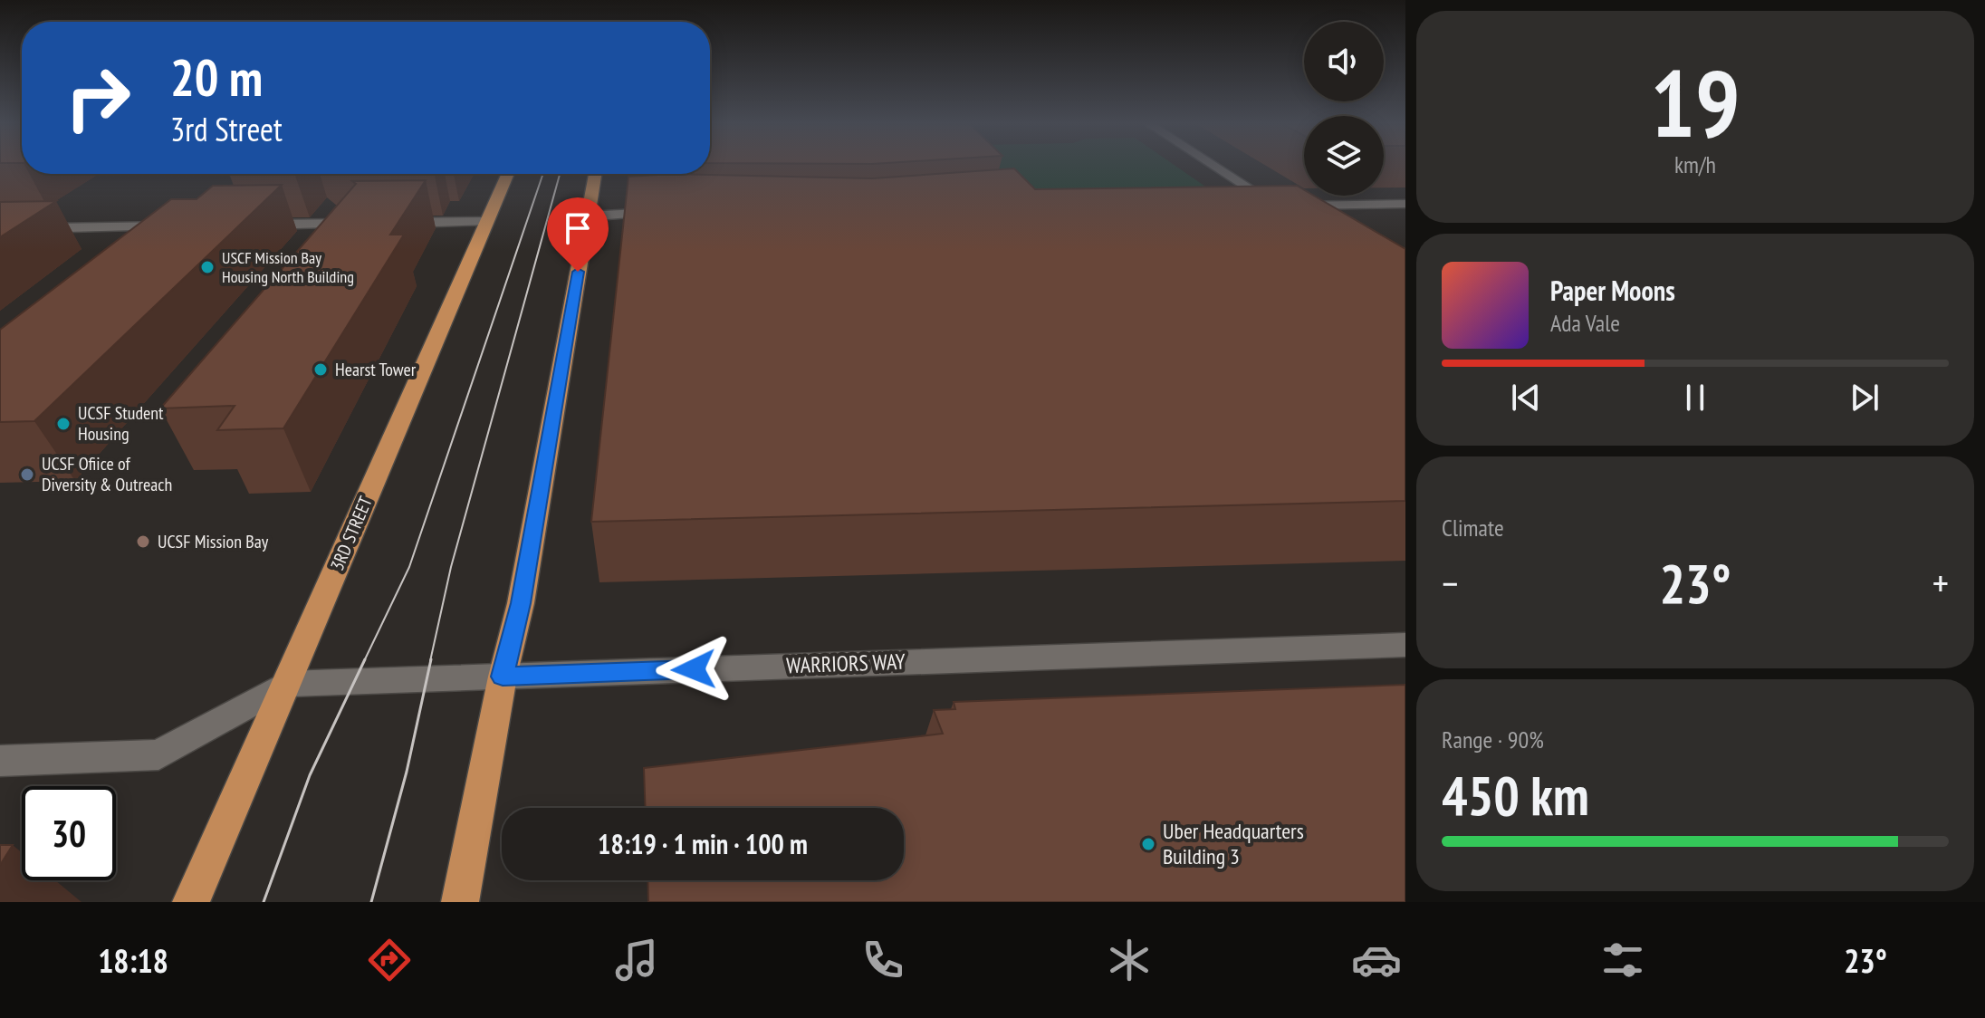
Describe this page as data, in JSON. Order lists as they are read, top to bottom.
{
  "streets": {
    "main road": ["3RD STREET"],
    "street": ["WARRIORS WAY"]
  },
  "crossings": [
    ["3RD STREET", "WARRIORS WAY"]
  ],
  "places": [
    "USCF Mission Bay Housing North Building",
    "Hearst Tower",
    "UCSF Student Housing",
    "UCSF Ofiice of Diversity & Outreach",
    "UCSF Mission Bay",
    "Uber Headquarters Building 3"
  ],
  "page": {
    "tile": [
      ["19", "km/h"],
      "Climate",
      ["Range · 90%", "450 km"]
    ],
    "turn": ["20 m", "3rd Street"],
    "song": ["Paper Moons", "Ada Vale"],
    "heat": ["−", "23°", "+"],
    "limit": "30",
    "trip": "18:19 · 1 min · 100 m",
    "tabs": ["18:18", "23°"]
  }
}
